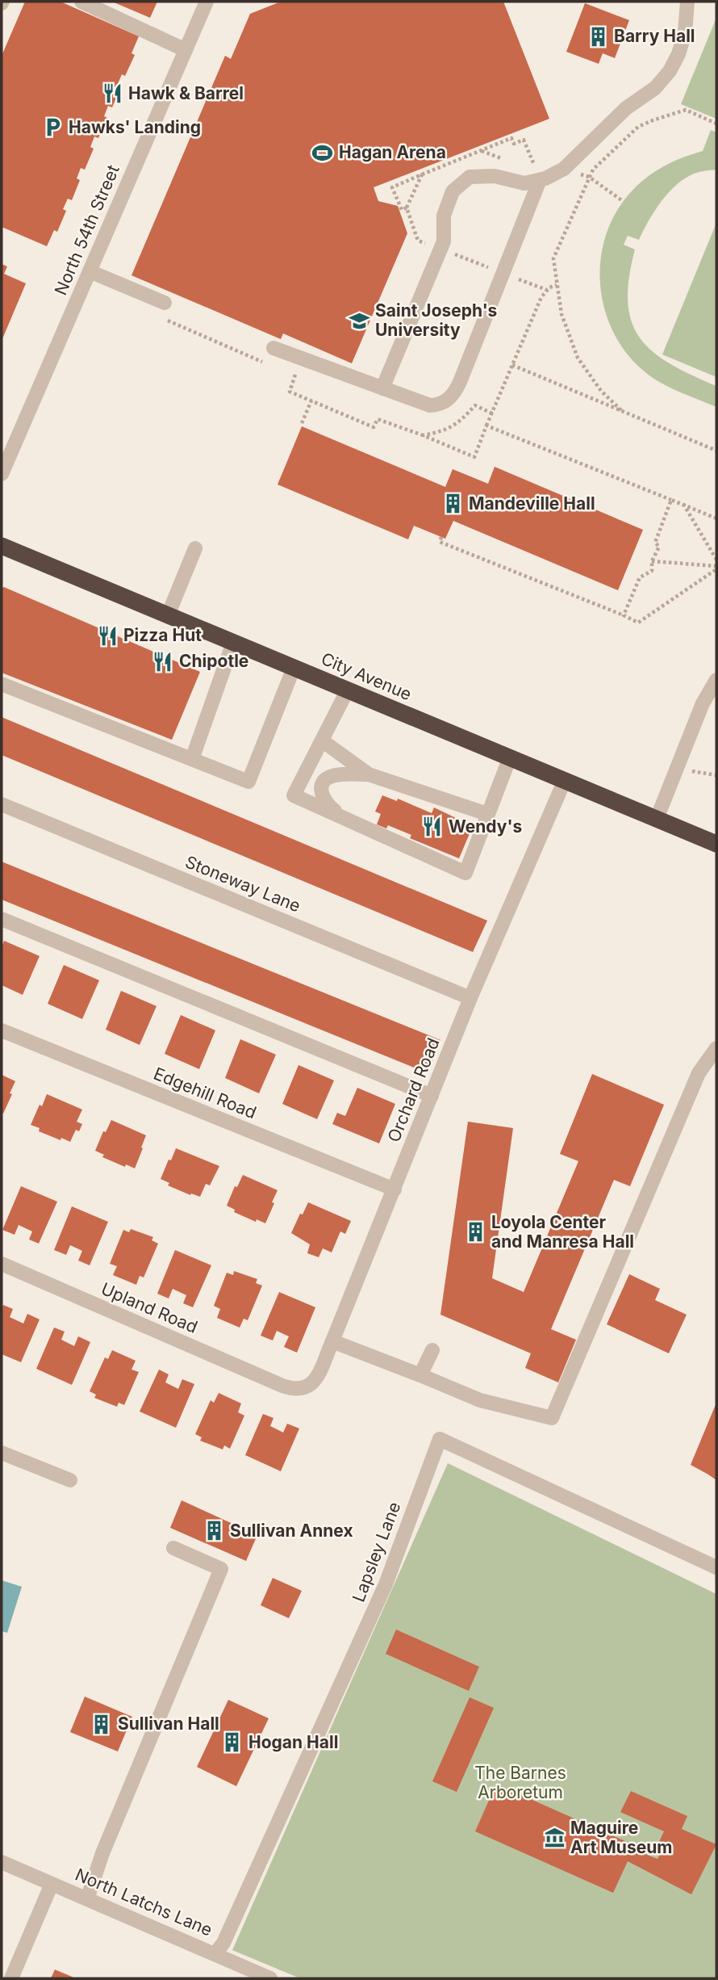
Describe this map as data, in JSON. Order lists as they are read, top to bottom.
{
  "streets": {
    "highway": ["City Avenue"],
    "street": [
      "North 54th Street",
      "Stoneway Lane",
      "Orchard Road",
      "Edgehill Road",
      "Upland Road",
      "Lapsley Lane",
      "North Latchs Lane"
    ]
  },
  "crossings": [
    ["City Avenue", "Orchard Road"],
    ["Stoneway Lane", "Orchard Road"],
    ["Orchard Road", "Edgehill Road"],
    ["Orchard Road", "Upland Road"],
    ["Lapsley Lane", "North Latchs Lane"]
  ],
  "parks": ["The Barnes Arboretum"],
  "places": {
    "building": [
      "Barry Hall",
      "Mandeville Hall",
      "Loyola Center and Manresa Hall",
      "Sullivan Annex",
      "Sullivan Hall",
      "Hogan Hall"
    ],
    "restaurant": [
      "Hawk & Barrel",
      "Pizza Hut",
      "Chipotle",
      "Wendy's"
    ],
    "parking": ["Hawks' Landing"],
    "sports": ["Hagan Arena"],
    "school or university": ["Saint Joseph's University"],
    "museum": ["Maguire Art Museum"]
  }
}
